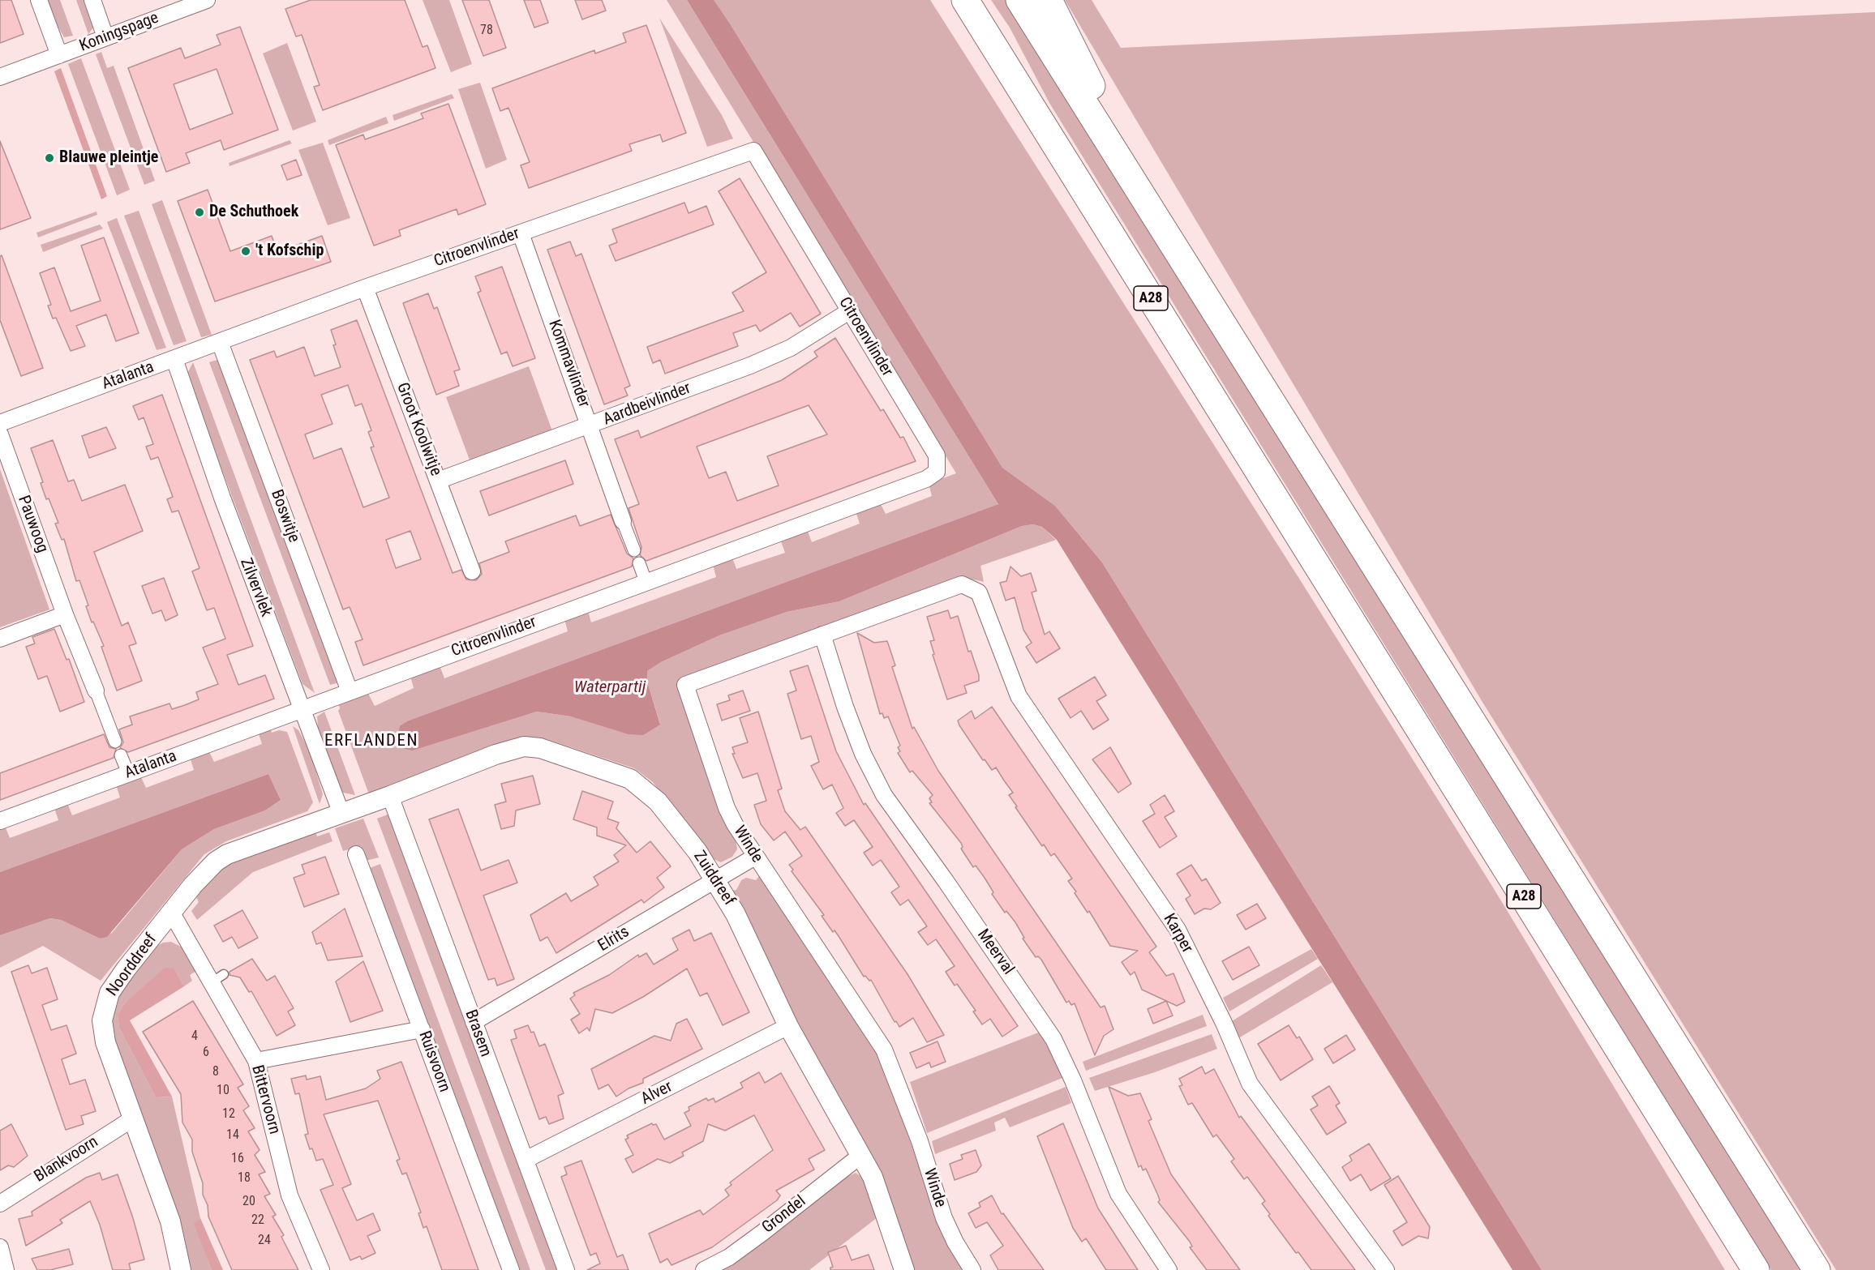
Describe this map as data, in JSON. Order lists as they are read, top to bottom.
{
  "streets": {
    "highway": ["A28"],
    "street": [
      "Koningspage",
      "Citroenvlinder",
      "Kommavlinder",
      "Atalanta",
      "Aardbeivlinder",
      "Groot Koolwitje",
      "Boswitje",
      "Pauwoog",
      "Zilvervlek",
      "Winde",
      "Zuiddreef",
      "Karper",
      "Elrits",
      "Meerval",
      "Noorddreef",
      "Brasem",
      "Ruisvoorn",
      "Alver",
      "Bittervoorn",
      "Blankvoorn",
      "Grondel"
    ]
  },
  "crossings": [
    ["Citroenvlinder", "Kommavlinder"],
    ["Citroenvlinder", "Atalanta"],
    ["Citroenvlinder", "Aardbeivlinder"],
    ["Citroenvlinder", "Groot Koolwitje"],
    ["Citroenvlinder", "Boswitje"],
    ["Citroenvlinder", "Zilvervlek"],
    ["Kommavlinder", "Aardbeivlinder"],
    ["Atalanta", "Zilvervlek"],
    ["Aardbeivlinder", "Groot Koolwitje"],
    ["Zilvervlek", "Zuiddreef"],
    ["Zilvervlek", "Noorddreef"],
    ["Winde", "Karper"],
    ["Winde", "Elrits"],
    ["Winde", "Meerval"],
    ["Zuiddreef", "Elrits"],
    ["Zuiddreef", "Noorddreef"],
    ["Zuiddreef", "Brasem"],
    ["Zuiddreef", "Alver"],
    ["Zuiddreef", "Grondel"],
    ["Elrits", "Brasem"],
    ["Noorddreef", "Bittervoorn"],
    ["Noorddreef", "Blankvoorn"],
    ["Brasem", "Alver"]
  ],
  "districts": ["ERFLANDEN"],
  "water": ["Waterpartij"],
  "places": ["Blauwe pleintje", "De Schuthoek", "'t Kofschip"],
  "house_numbers": [
    "78",
    "4",
    "6",
    "8",
    "10",
    "12",
    "14",
    "16",
    "18",
    "20",
    "22",
    "24"
  ]
}
